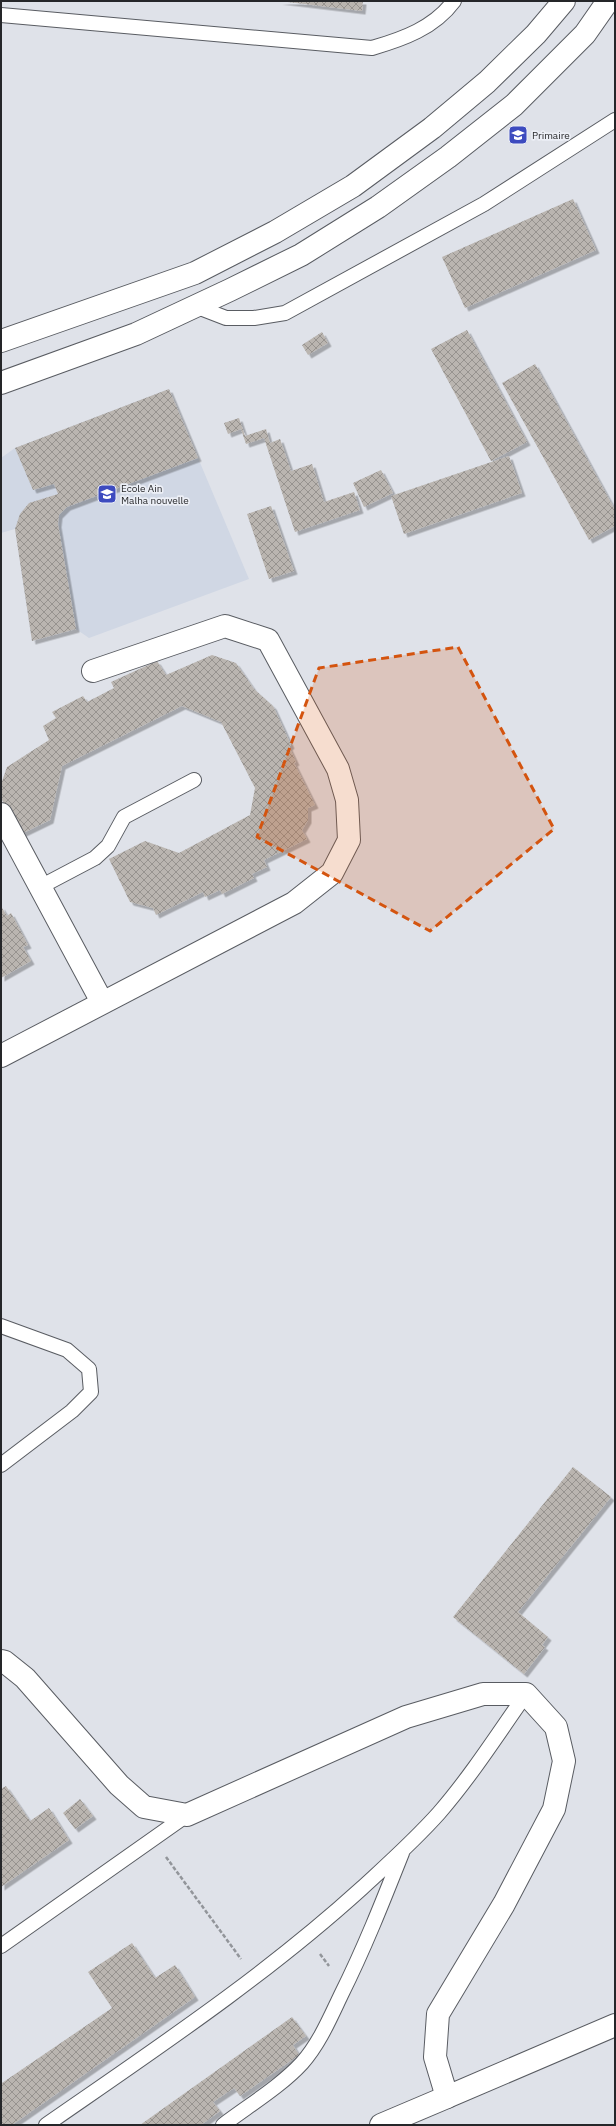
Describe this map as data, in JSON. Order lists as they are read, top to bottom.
{
  "places": {
    "school or university": ["Primaire", "Ecole Ain Malha nouvelle"]
  }
}
